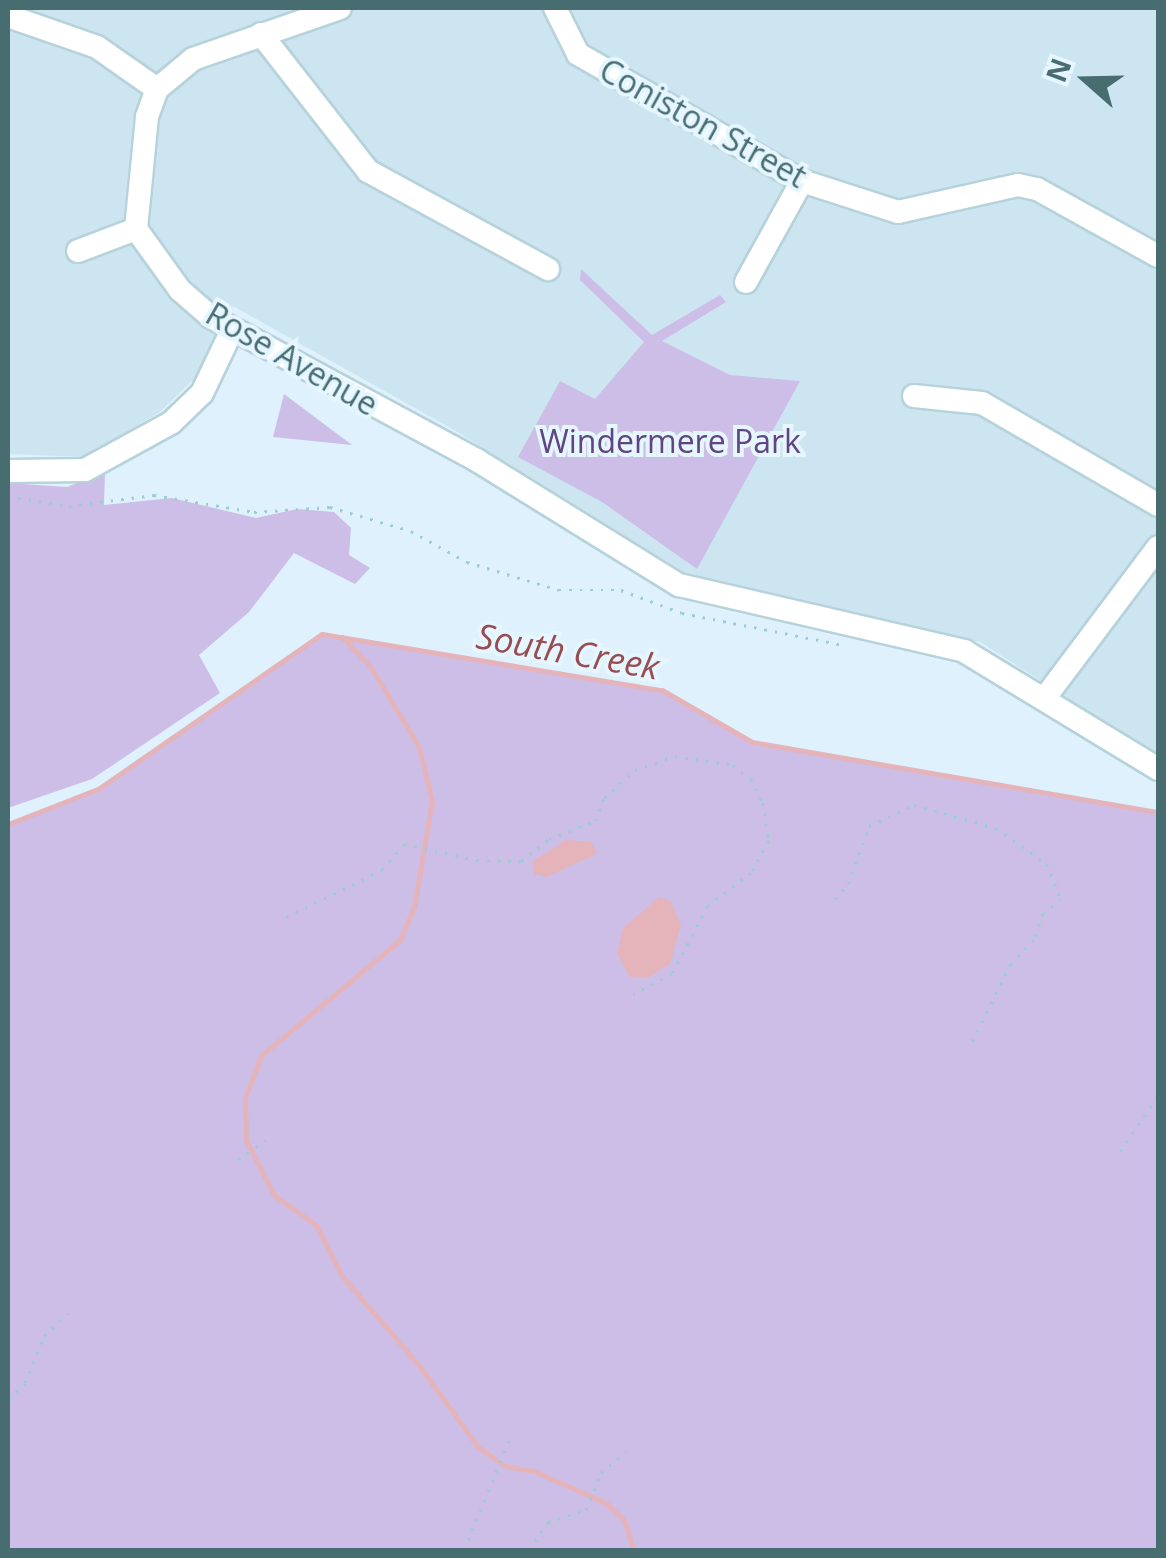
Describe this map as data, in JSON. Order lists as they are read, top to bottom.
{
  "streets": {
    "street": ["Coniston Street", "Rose Avenue"]
  },
  "water": ["South Creek"],
  "parks": ["Windermere Park"],
  "north": "left"
}
